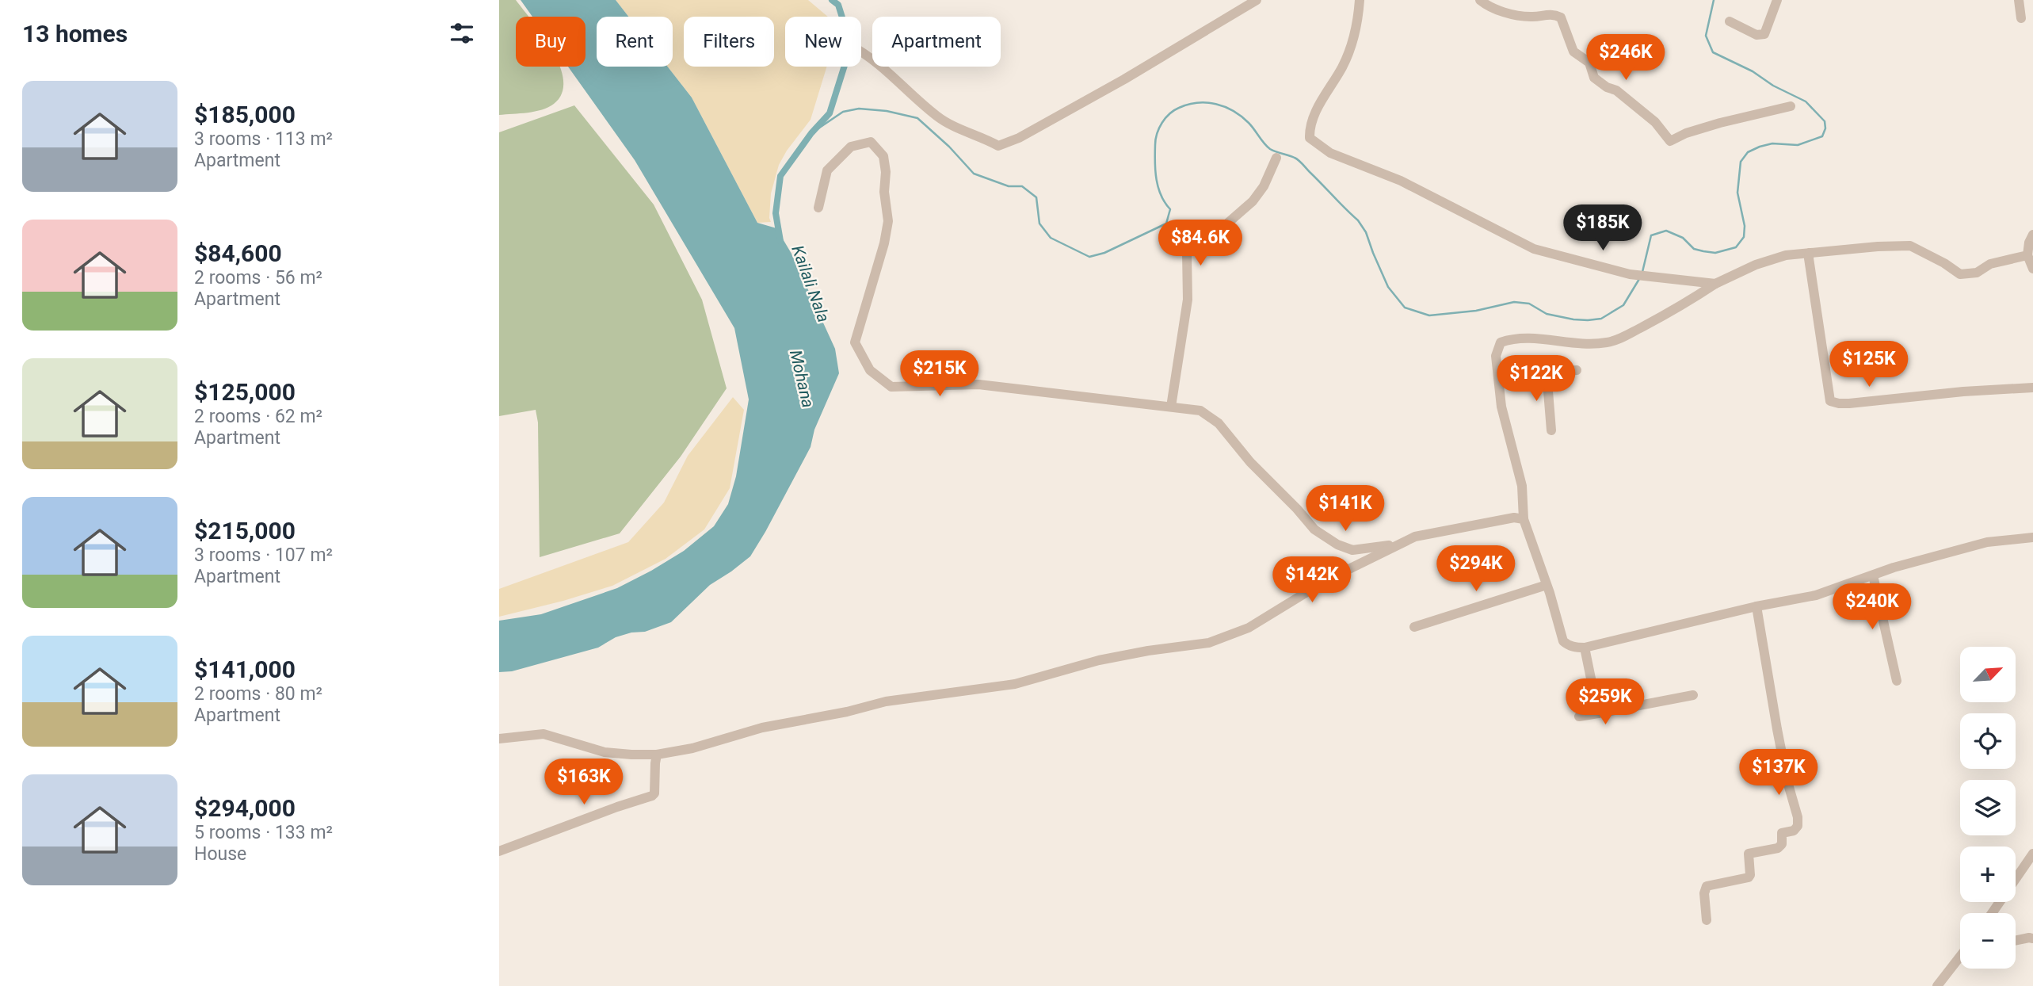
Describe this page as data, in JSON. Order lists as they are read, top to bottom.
{
  "water": ["Kailali Nala", "Mohana"],
  "north": "top right",
  "page": {
    "heading": "13 homes",
    "chip": [
      "Buy",
      "Rent",
      "Filters",
      "New",
      "Apartment"
    ],
    "price": [
      "$246K",
      "$185K",
      "$84.6K",
      "$125K",
      "$215K",
      "$122K",
      "$141K",
      "$294K",
      "$142K",
      "$240K",
      "$259K",
      "$137K",
      "$163K"
    ],
    "list": [
      {
        "name": "$185,000",
        "note": "3 rooms · 113 m² · Apartment"
      },
      {
        "name": "$84,600",
        "note": "2 rooms · 56 m² · Apartment"
      },
      {
        "name": "$125,000",
        "note": "2 rooms · 62 m² · Apartment"
      },
      {
        "name": "$215,000",
        "note": "3 rooms · 107 m² · Apartment"
      },
      {
        "name": "$141,000",
        "note": "2 rooms · 80 m² · Apartment"
      },
      {
        "name": "$294,000",
        "note": "5 rooms · 133 m² · House"
      }
    ],
    "map_buttons": ["+", "−"]
  }
}
